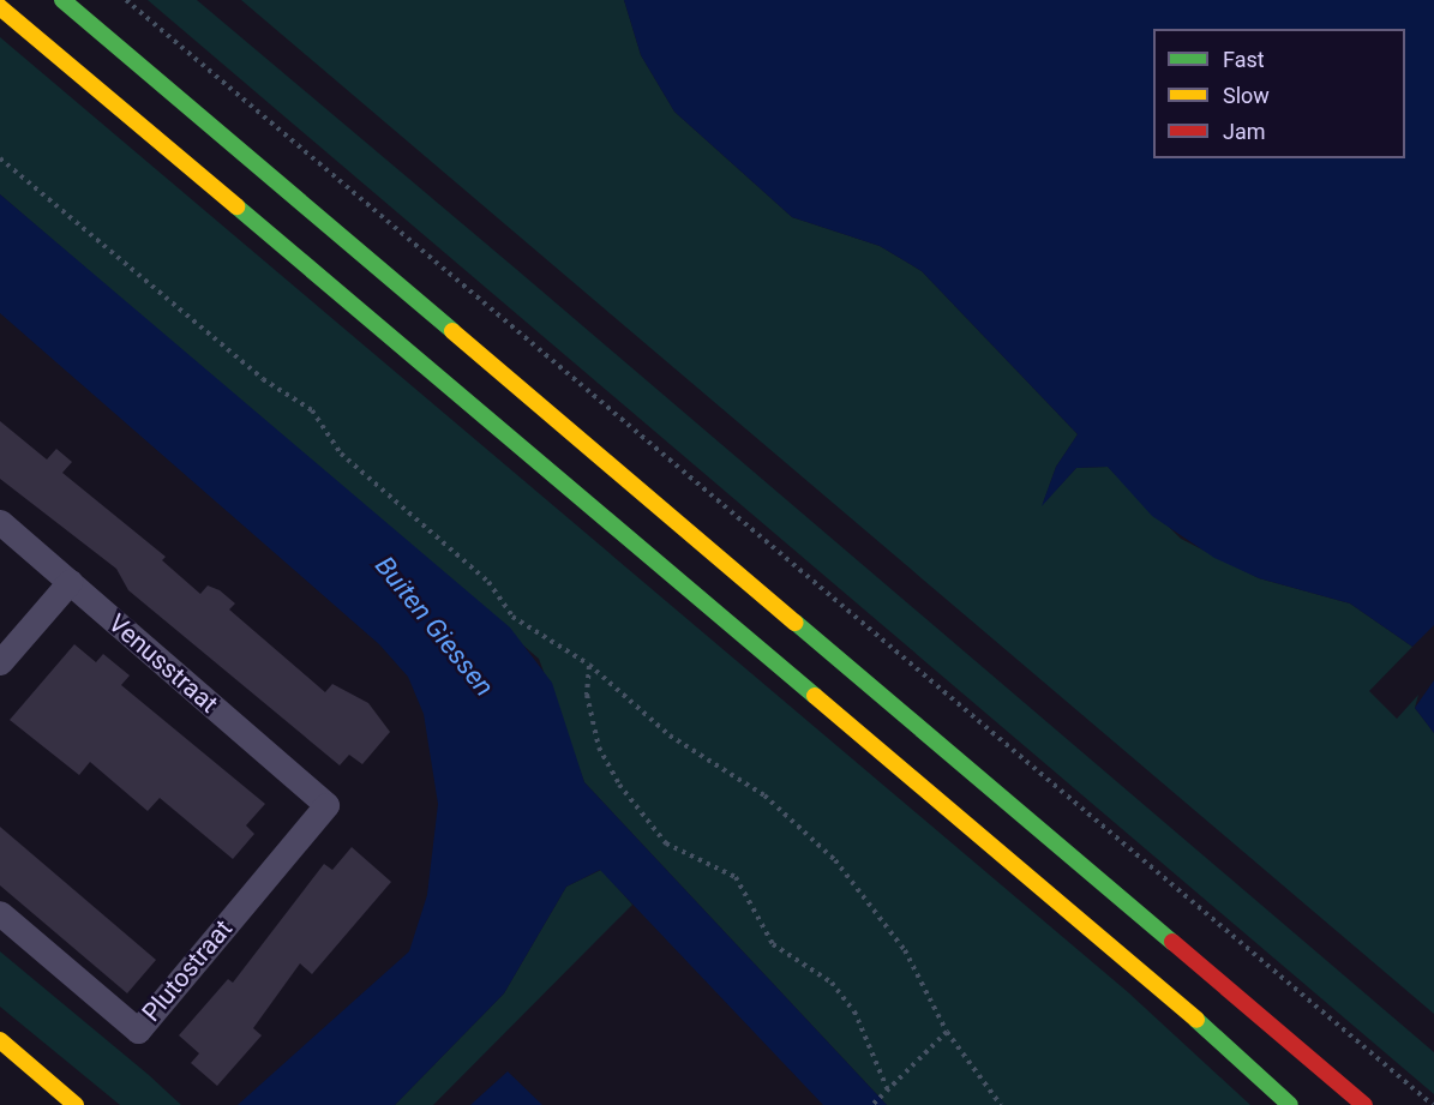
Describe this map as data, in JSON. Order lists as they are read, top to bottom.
{
  "streets": {
    "street": ["Venusstraat", "Plutostraat"]
  },
  "crossings": [
    ["Venusstraat", "Plutostraat"]
  ],
  "water": ["Buiten Giessen"],
  "legend": ["Fast", "Slow", "Jam"]
}
